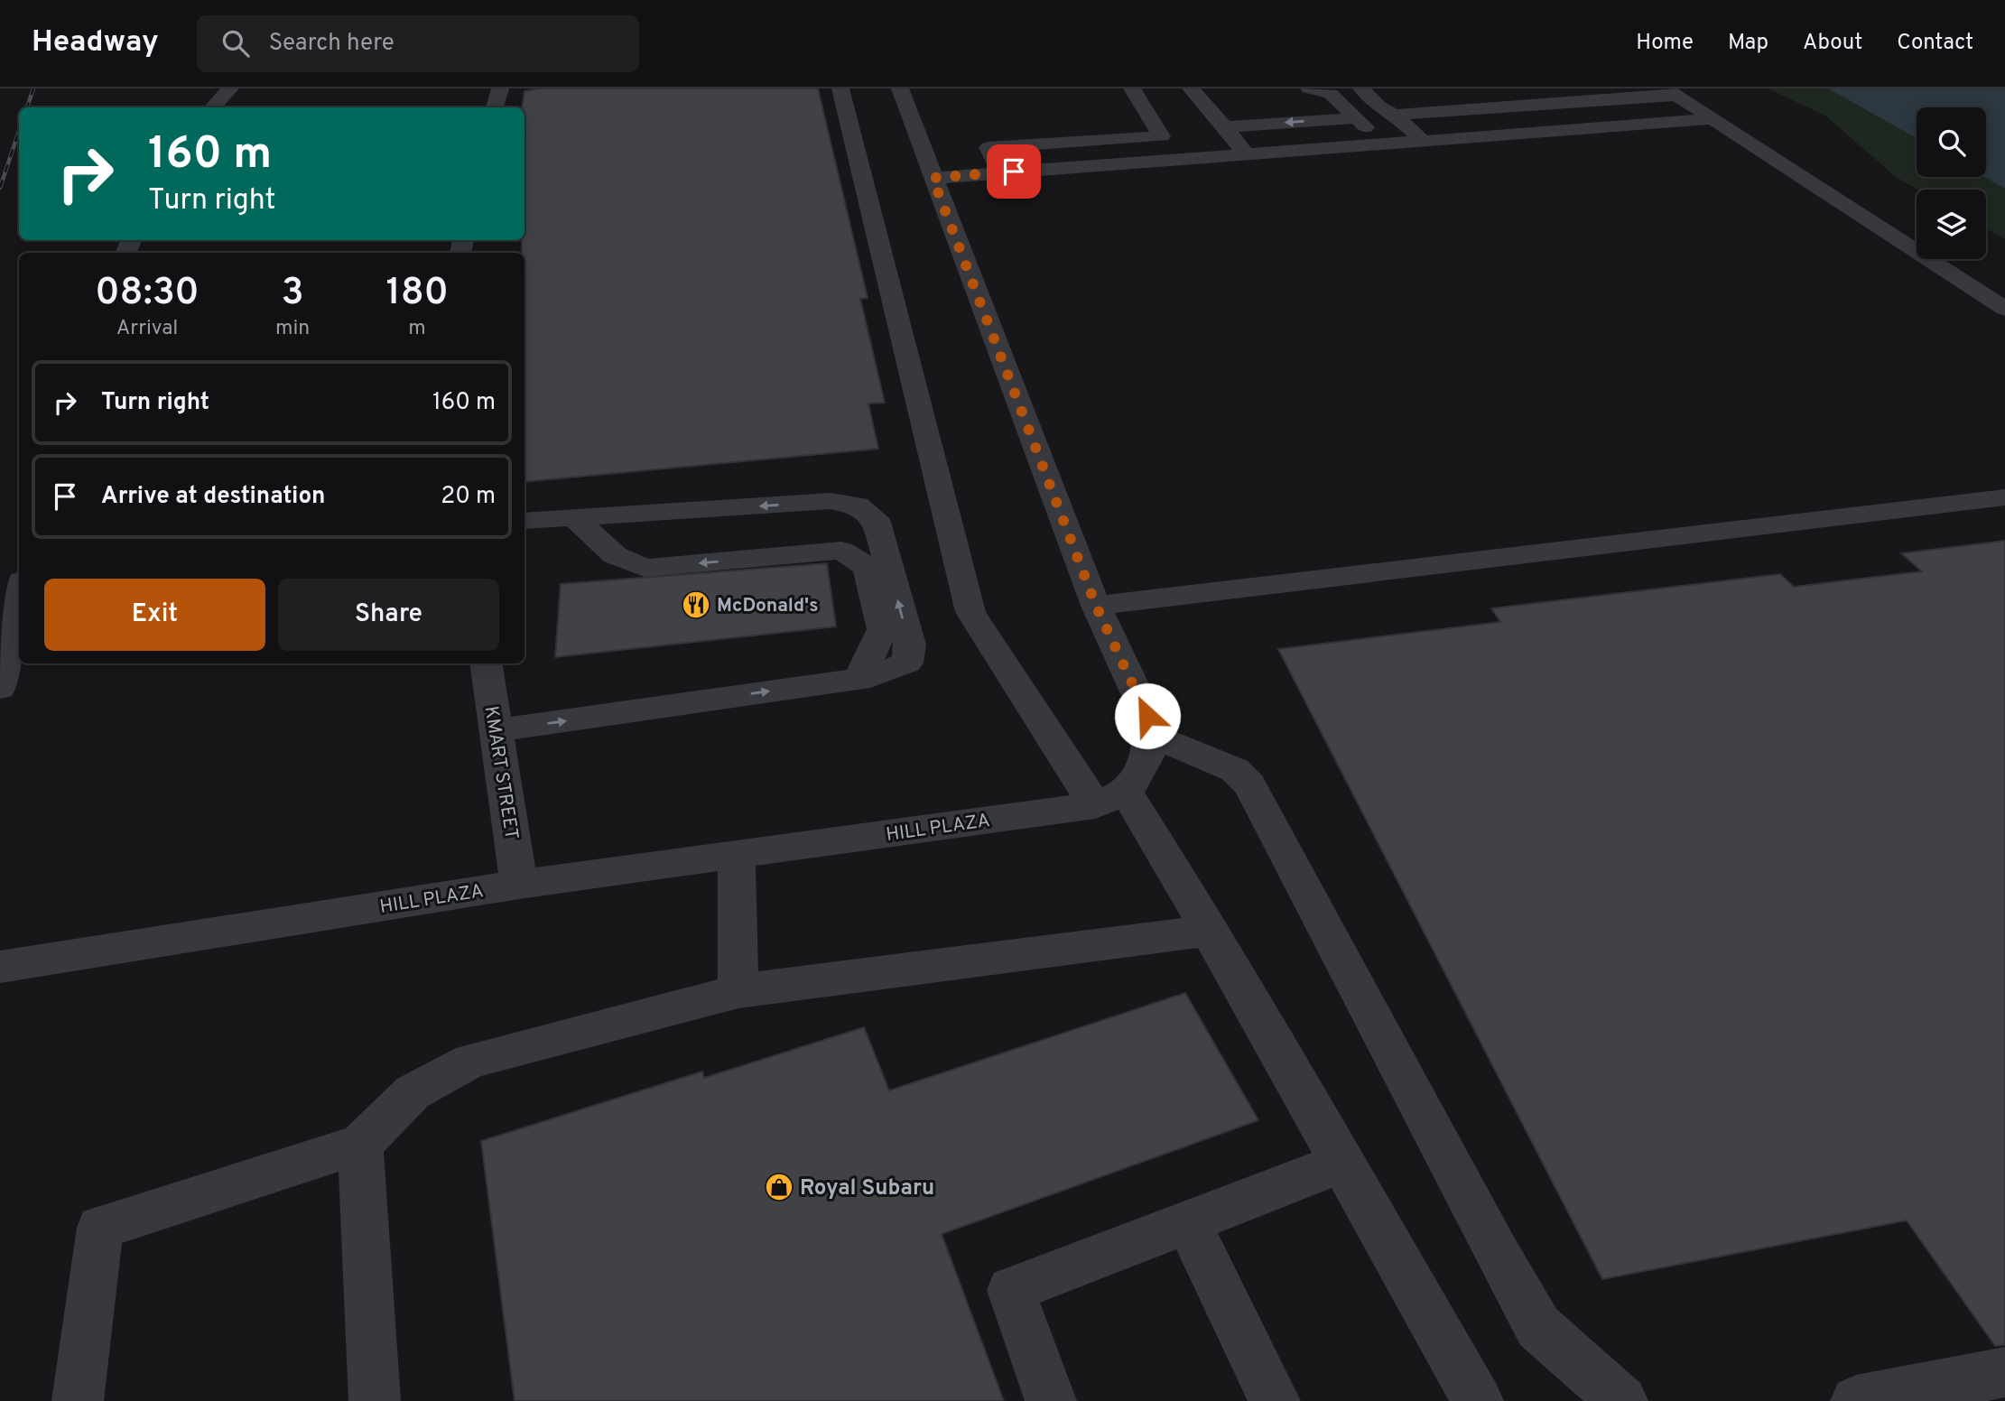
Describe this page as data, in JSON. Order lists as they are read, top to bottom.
{
  "streets": {
    "street": ["KMART STREET", "HILL PLAZA"]
  },
  "crossings": [
    ["KMART STREET", "HILL PLAZA"]
  ],
  "places": {
    "restaurant": ["McDonald's"],
    "shop": ["Royal Subaru"]
  },
  "page": {
    "header": "Headway",
    "search": "Search here",
    "nav": [
      "Home",
      "Map",
      "About",
      "Contact"
    ],
    "turn": ["160 m", "Turn right"],
    "eta": [
      "08:30",
      "Arrival",
      "3",
      "min",
      "180",
      "m"
    ],
    "list": [
      {
        "name": "Turn right",
        "value": "160 m"
      },
      {
        "name": "Arrive at destination",
        "value": "20 m"
      }
    ],
    "buttons": ["Exit", "Share"]
  }
}
